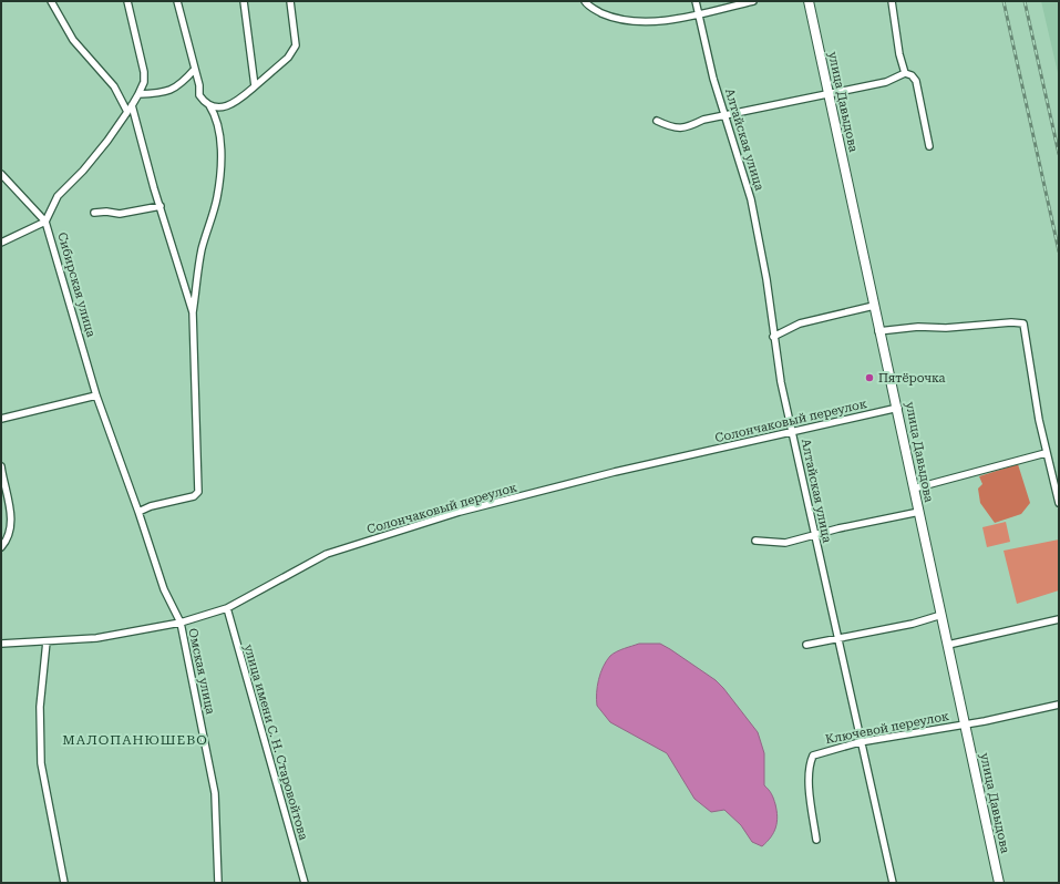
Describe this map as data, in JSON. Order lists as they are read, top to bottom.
{
  "streets": {
    "main road": ["улица Давыдова"],
    "street": [
      "Алтайская улица",
      "Сибирская улица",
      "Солончаковый переулок",
      "Омская улица",
      "Ключевой переулок",
      "улица имени С. Н. Старовойтова"
    ]
  },
  "crossings": [
    ["улица Давыдова", "Солончаковый переулок"],
    ["улица Давыдова", "Ключевой переулок"],
    ["Алтайская улица", "Солончаковый переулок"],
    ["Алтайская улица", "Ключевой переулок"],
    ["Сибирская улица", "Солончаковый переулок"],
    ["Сибирская улица", "Омская улица"],
    ["Солончаковый переулок", "Омская улица"],
    ["Солончаковый переулок", "улица имени С. Н. Старовойтова"]
  ],
  "districts": ["МАЛОПАНЮШЕВО"],
  "places": ["Пятёрочка"]
}
